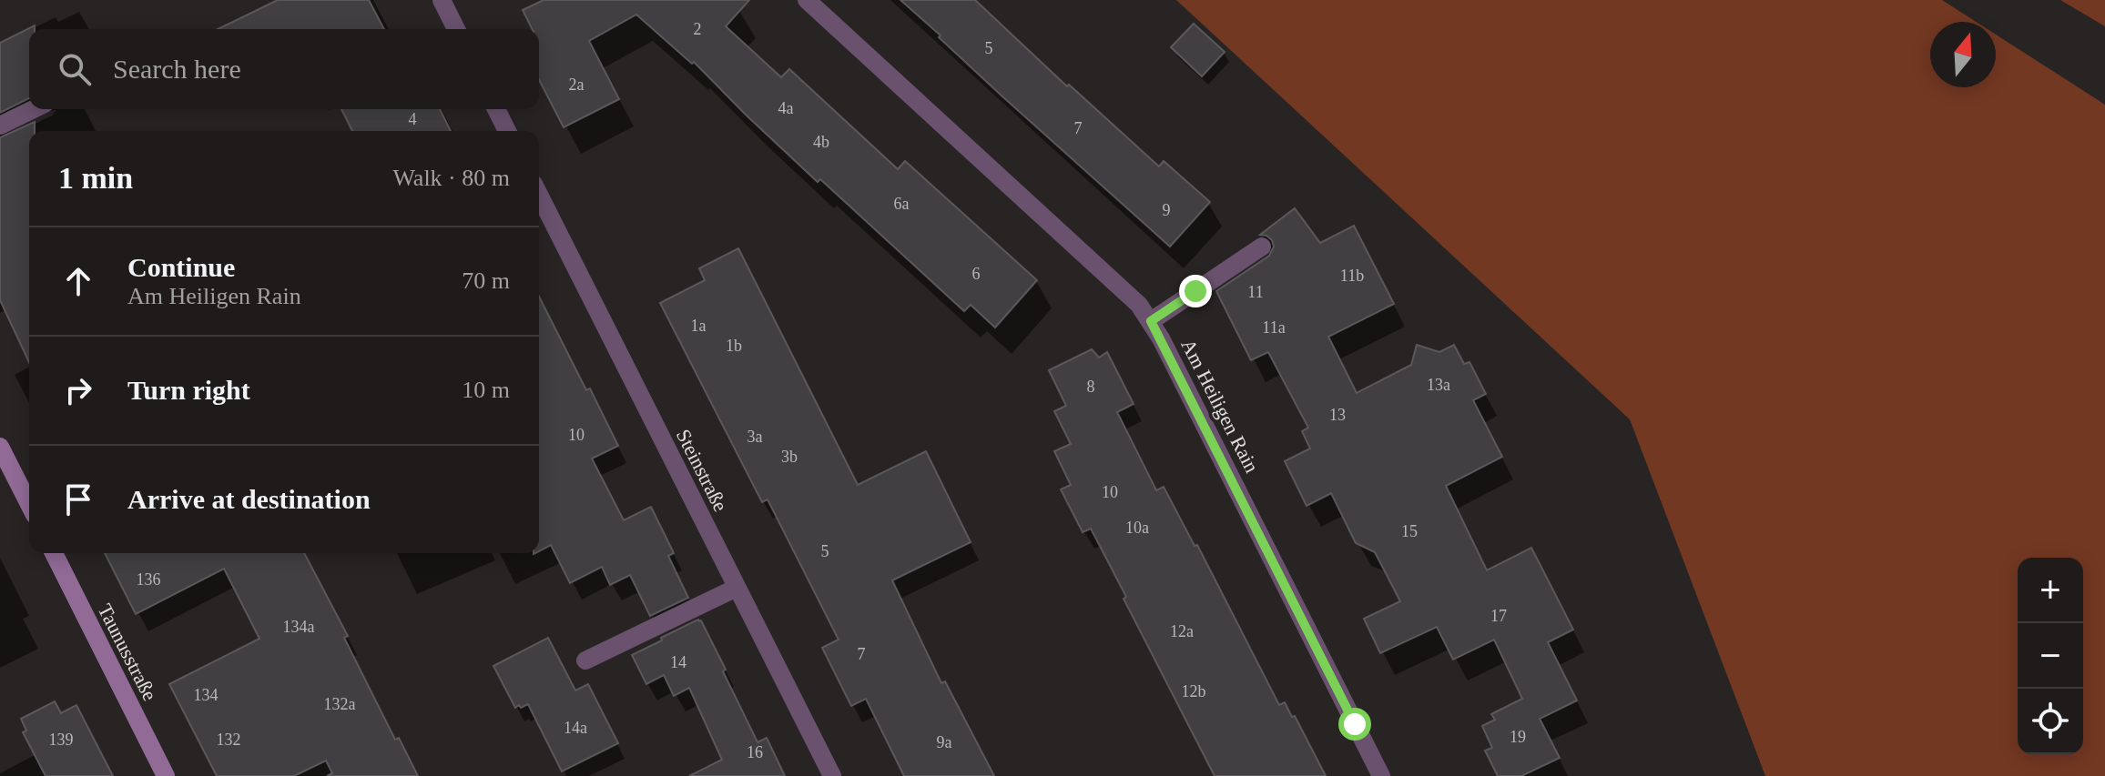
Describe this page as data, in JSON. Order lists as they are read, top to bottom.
{
  "streets": {
    "street": ["Am Heiligen Rain", "Steinstraße", "Taunusstraße"]
  },
  "house_numbers": [
    "2",
    "5",
    "2a",
    "4a",
    "4",
    "7",
    "4b",
    "6a",
    "9",
    "6",
    "11b",
    "11",
    "1a",
    "11a",
    "1b",
    "13a",
    "8",
    "13",
    "10",
    "3a",
    "3b",
    "10",
    "10a",
    "15",
    "5",
    "136",
    "17",
    "134a",
    "12a",
    "7",
    "14",
    "12b",
    "134",
    "132a",
    "14a",
    "19",
    "139",
    "132",
    "9a",
    "16"
  ],
  "north": "top",
  "page": {
    "search": "Search here",
    "heading": ["1 min", "Walk · 80 m"],
    "list": [
      ["Continue", "Am Heiligen Rain", "70 m"],
      ["Turn right", "10 m"],
      "Arrive at destination"
    ],
    "map_buttons": ["+", "−"]
  }
}
